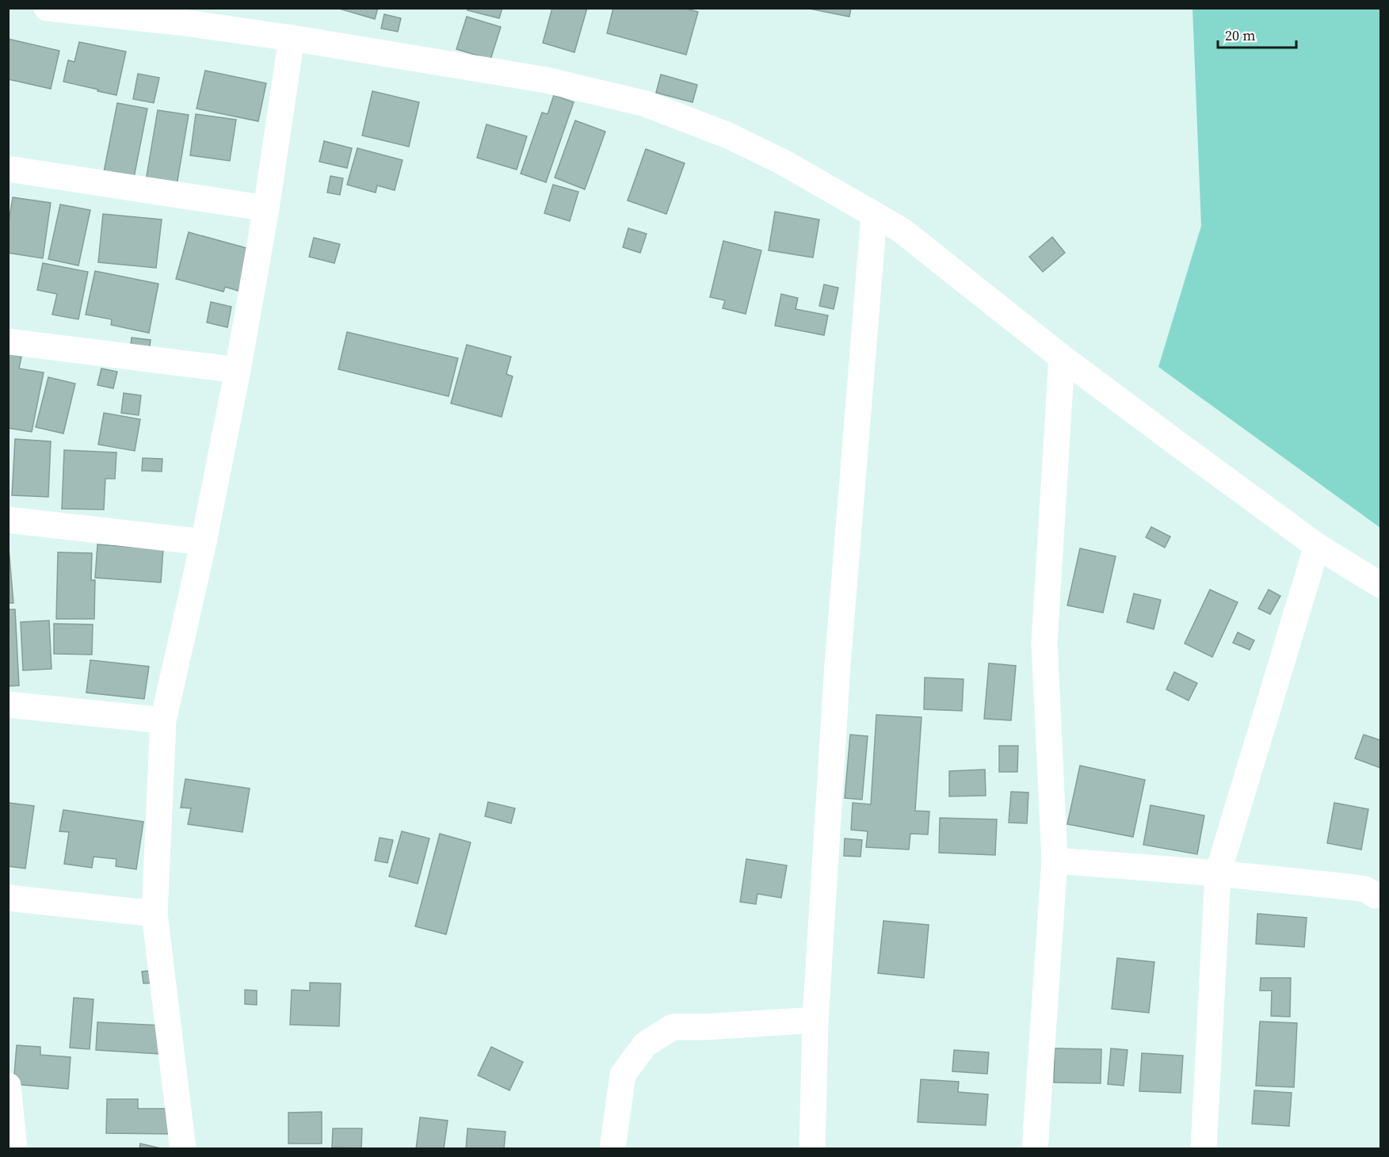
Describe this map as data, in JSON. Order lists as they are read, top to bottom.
{
  "scale_bar": "20 m"
}
